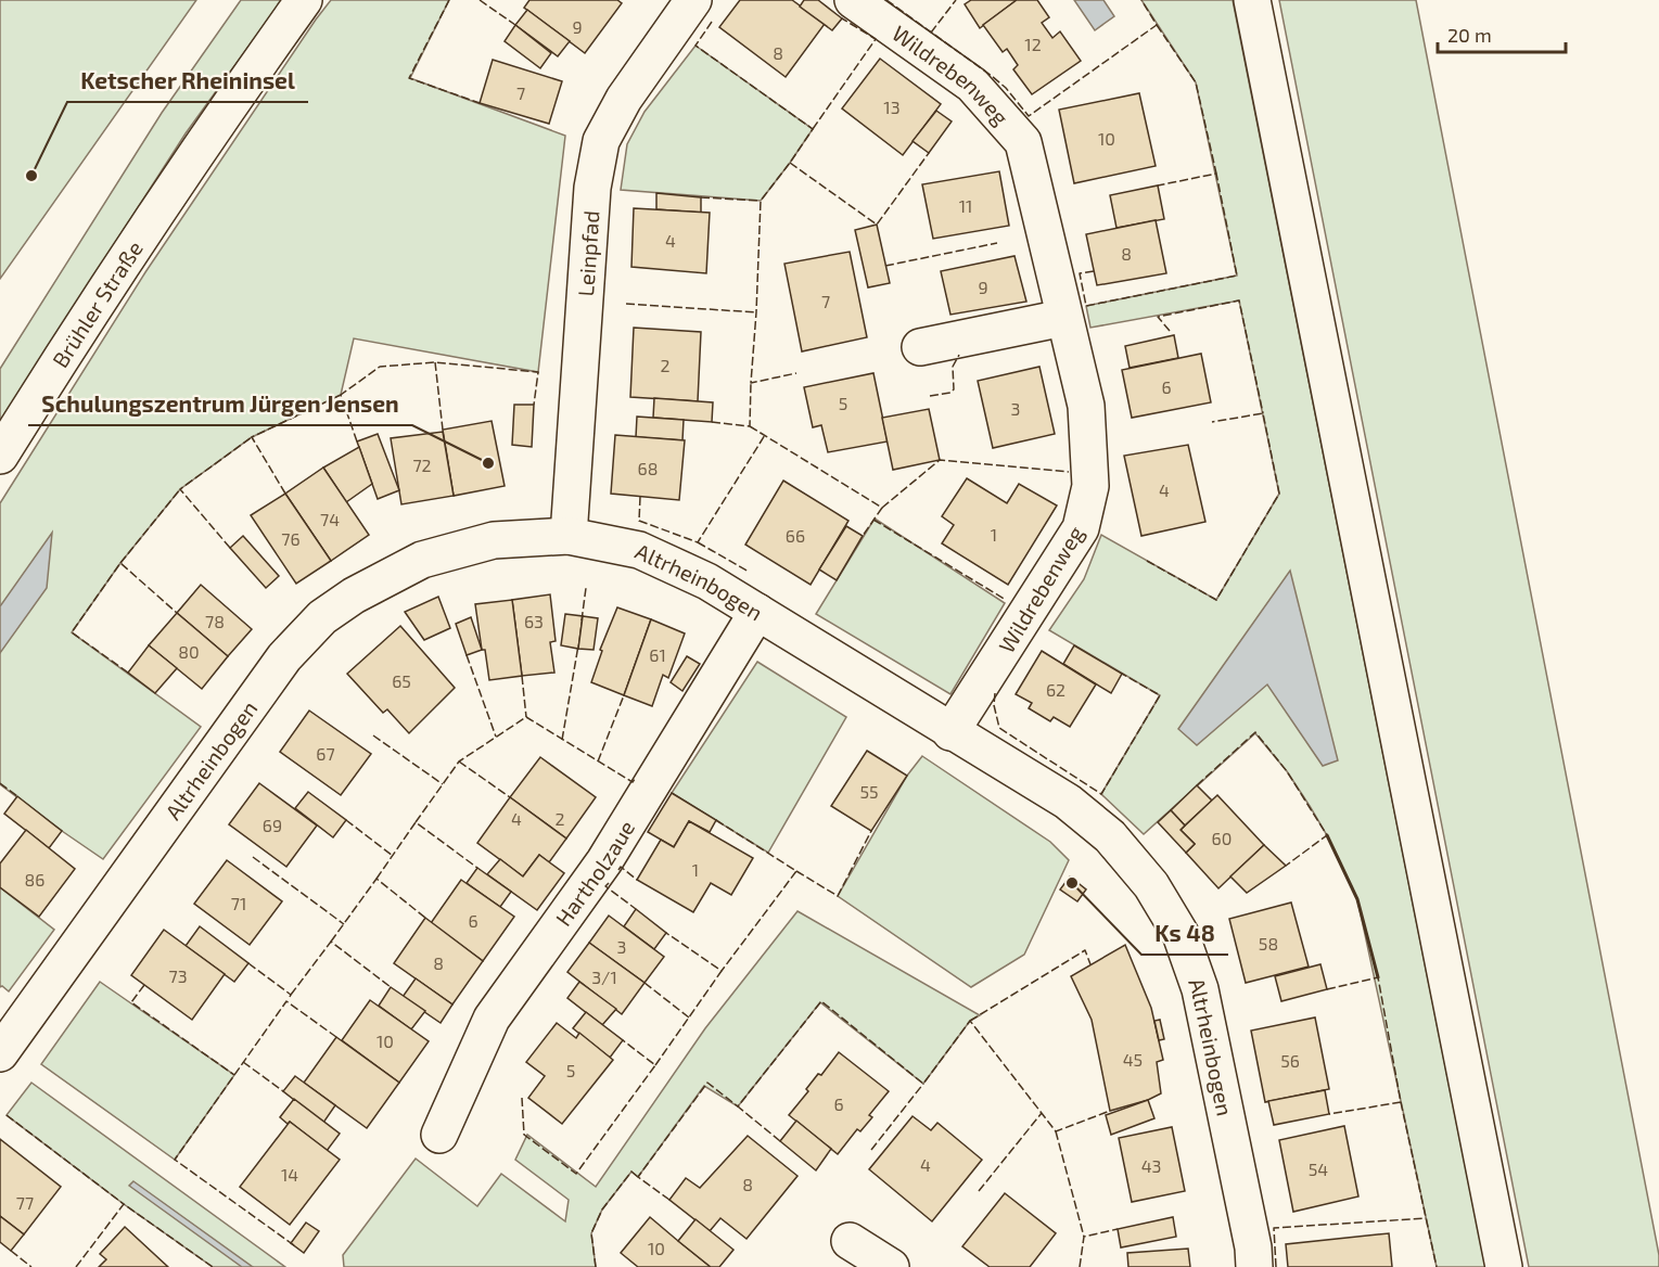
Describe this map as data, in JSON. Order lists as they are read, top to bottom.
{
  "streets": {
    "street": [
      "Wildrebenweg",
      "Leinpfad",
      "Brühler Straße",
      "Altrheinbogen",
      "Hartholzaue"
    ]
  },
  "crossings": [
    ["Wildrebenweg", "Altrheinbogen"],
    ["Leinpfad", "Altrheinbogen"],
    ["Altrheinbogen", "Hartholzaue"]
  ],
  "places": ["Ketscher Rheininsel", "Schulungszentrum Jürgen Jensen", "Ks 48"],
  "house_numbers": [
    "9",
    "12",
    "8",
    "7",
    "13",
    "10",
    "11",
    "4",
    "8",
    "9",
    "7",
    "2",
    "6",
    "5",
    "3",
    "72",
    "68",
    "4",
    "74",
    "1",
    "66",
    "76",
    "78",
    "63",
    "80",
    "61",
    "65",
    "62",
    "67",
    "55",
    "4",
    "2",
    "69",
    "60",
    "1",
    "86",
    "71",
    "6",
    "58",
    "3",
    "8",
    "73",
    "3/1",
    "10",
    "45",
    "56",
    "5",
    "6",
    "4",
    "43",
    "54",
    "14",
    "8",
    "77",
    "10"
  ],
  "scale_bar": "20 m"
}
